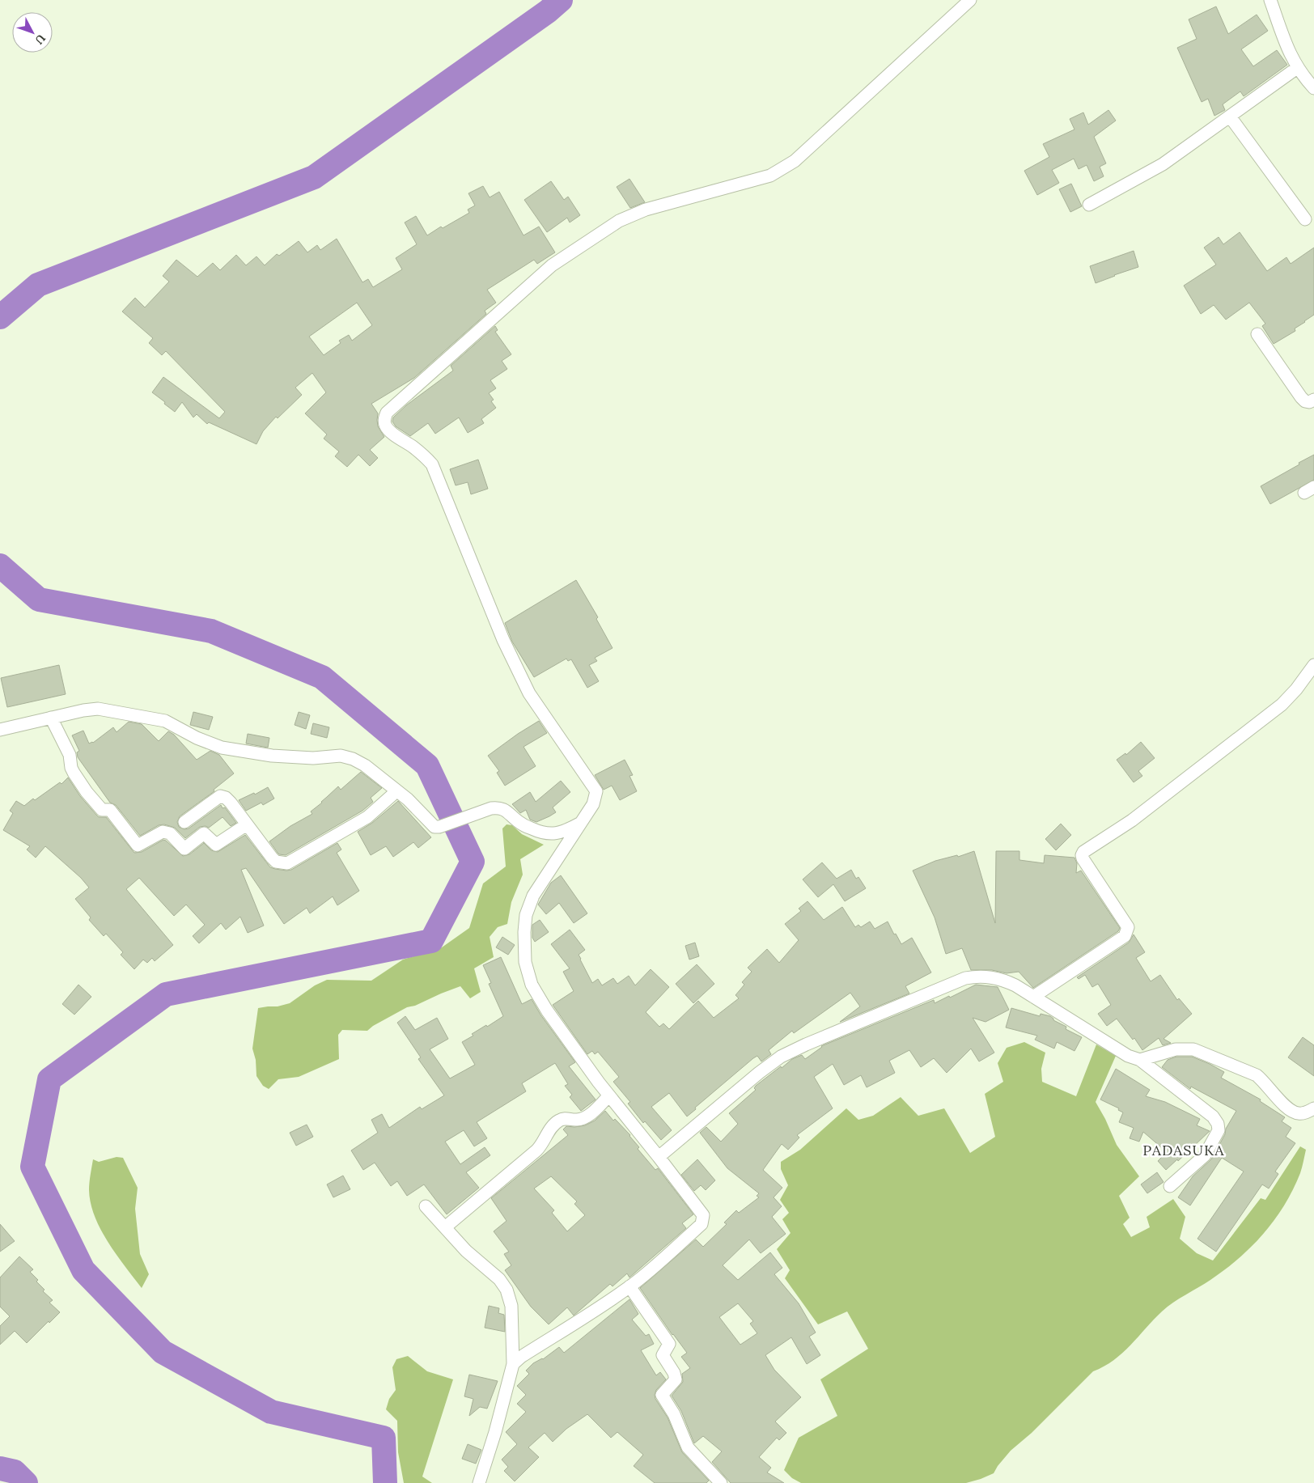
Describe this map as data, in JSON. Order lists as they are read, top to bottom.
{
  "districts": ["PADASUKA"],
  "north": "bottom right"
}
